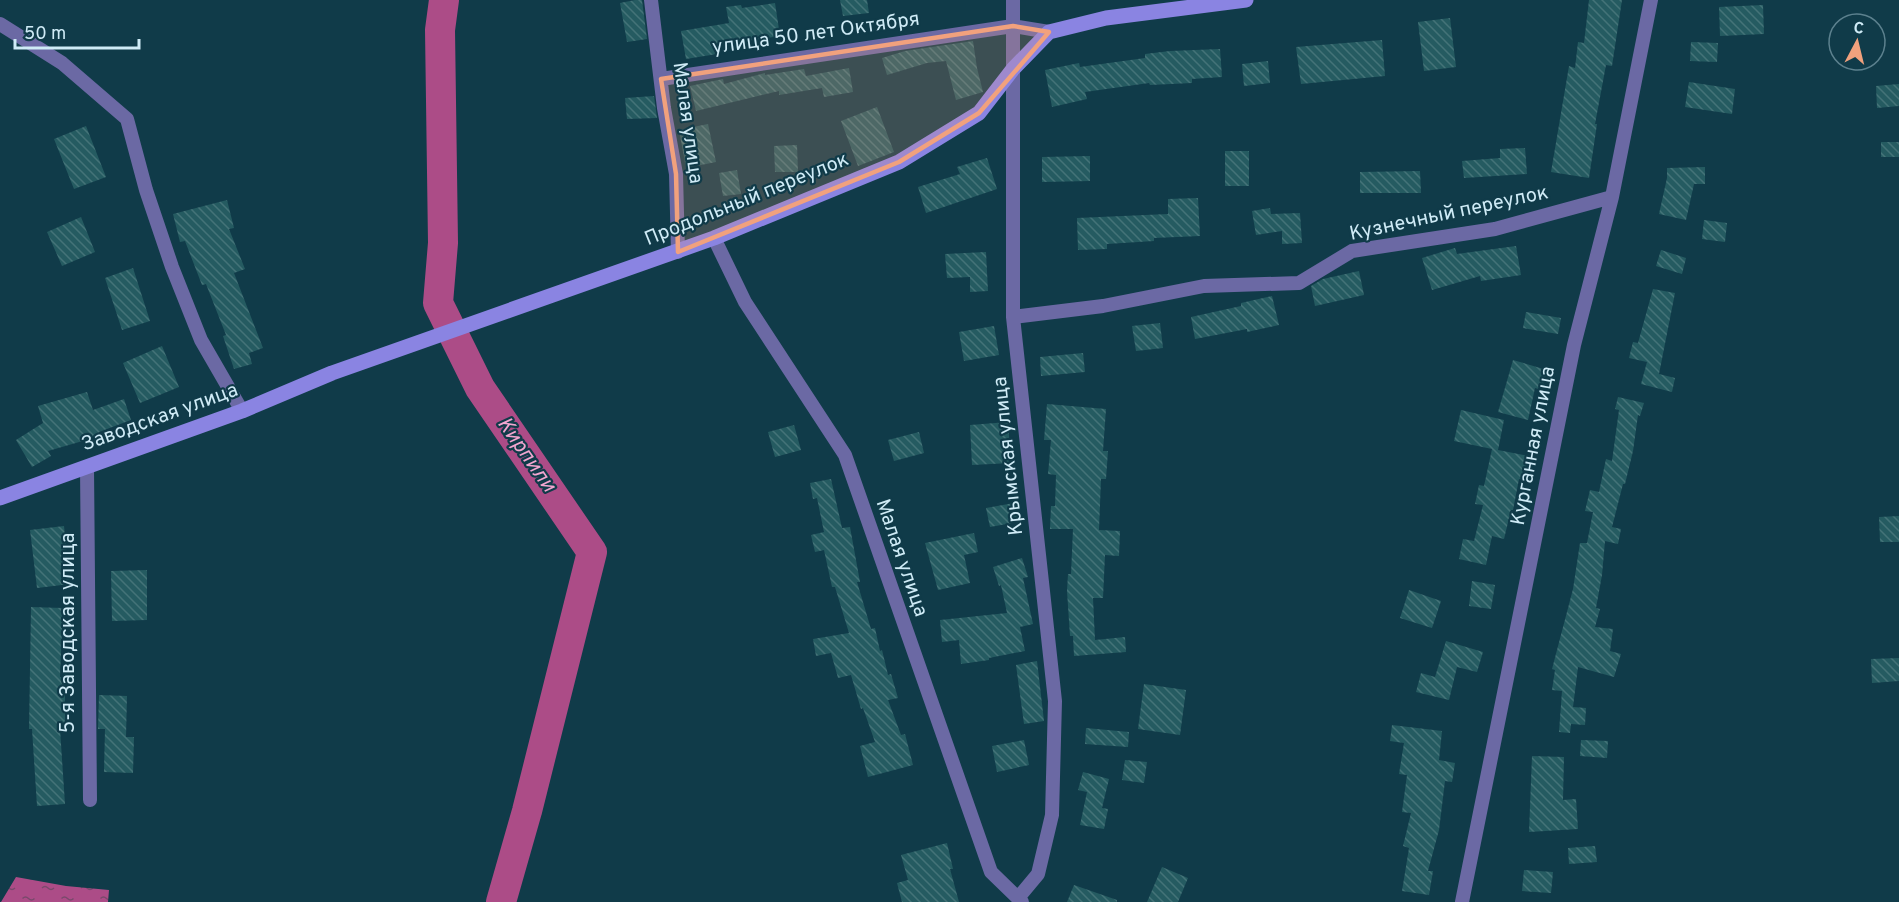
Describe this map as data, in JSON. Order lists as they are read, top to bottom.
{
  "streets": {
    "street": [
      "улица 50 лет Октября",
      "Малая улица",
      "Продольный переулок",
      "Кузнечный переулок",
      "Заводская улица",
      "Курганная улица",
      "Крымская улица",
      "5-я Заводская улица"
    ]
  },
  "crossings": [
    ["улица 50 лет Октября", "Малая улица"],
    ["улица 50 лет Октября", "Крымская улица"],
    ["Малая улица", "Продольный переулок"],
    ["Малая улица", "Крымская улица"],
    ["Продольный переулок", "Заводская улица"],
    ["Продольный переулок", "Крымская улица"],
    ["Кузнечный переулок", "Курганная улица"],
    ["Кузнечный переулок", "Крымская улица"],
    ["Заводская улица", "5-я Заводская улица"]
  ],
  "water": ["Кирпили"],
  "scale_bar": "50 m",
  "north": "top"
}
